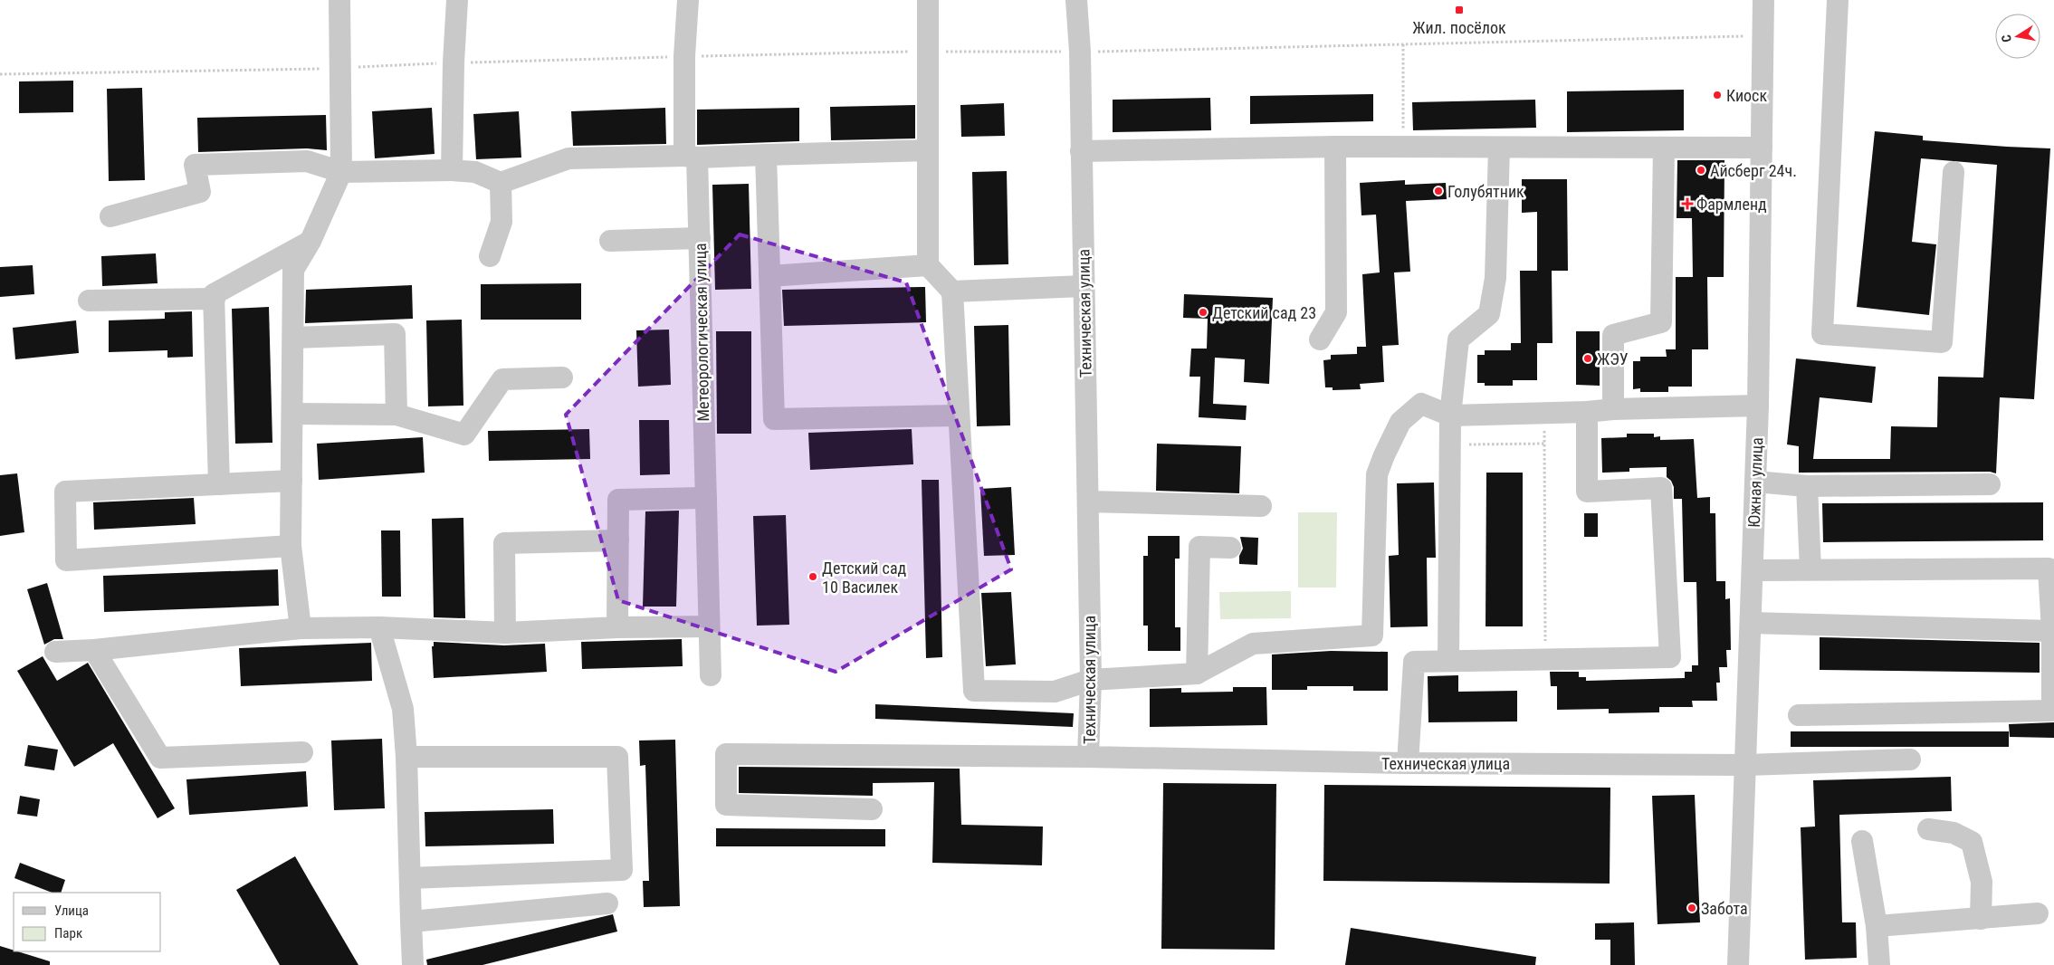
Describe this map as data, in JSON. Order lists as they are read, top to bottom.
{
  "streets": {
    "street": ["Техническая улица", "Метеорологическая улица", "Южная улица"]
  },
  "crossings": [
    ["Техническая улица", "Южная улица"]
  ],
  "places": {
    "transit": ["Жил. посёлок"],
    "other": [
      "Киоск",
      "Айсберг 24ч.",
      "Голубятник",
      "Детский сад 23",
      "ЖЭУ",
      "Детский сад 10 Василек",
      "Забота"
    ],
    "health": ["Фармленд"]
  },
  "legend": ["Улица", "Парк"],
  "north": "left"
}
